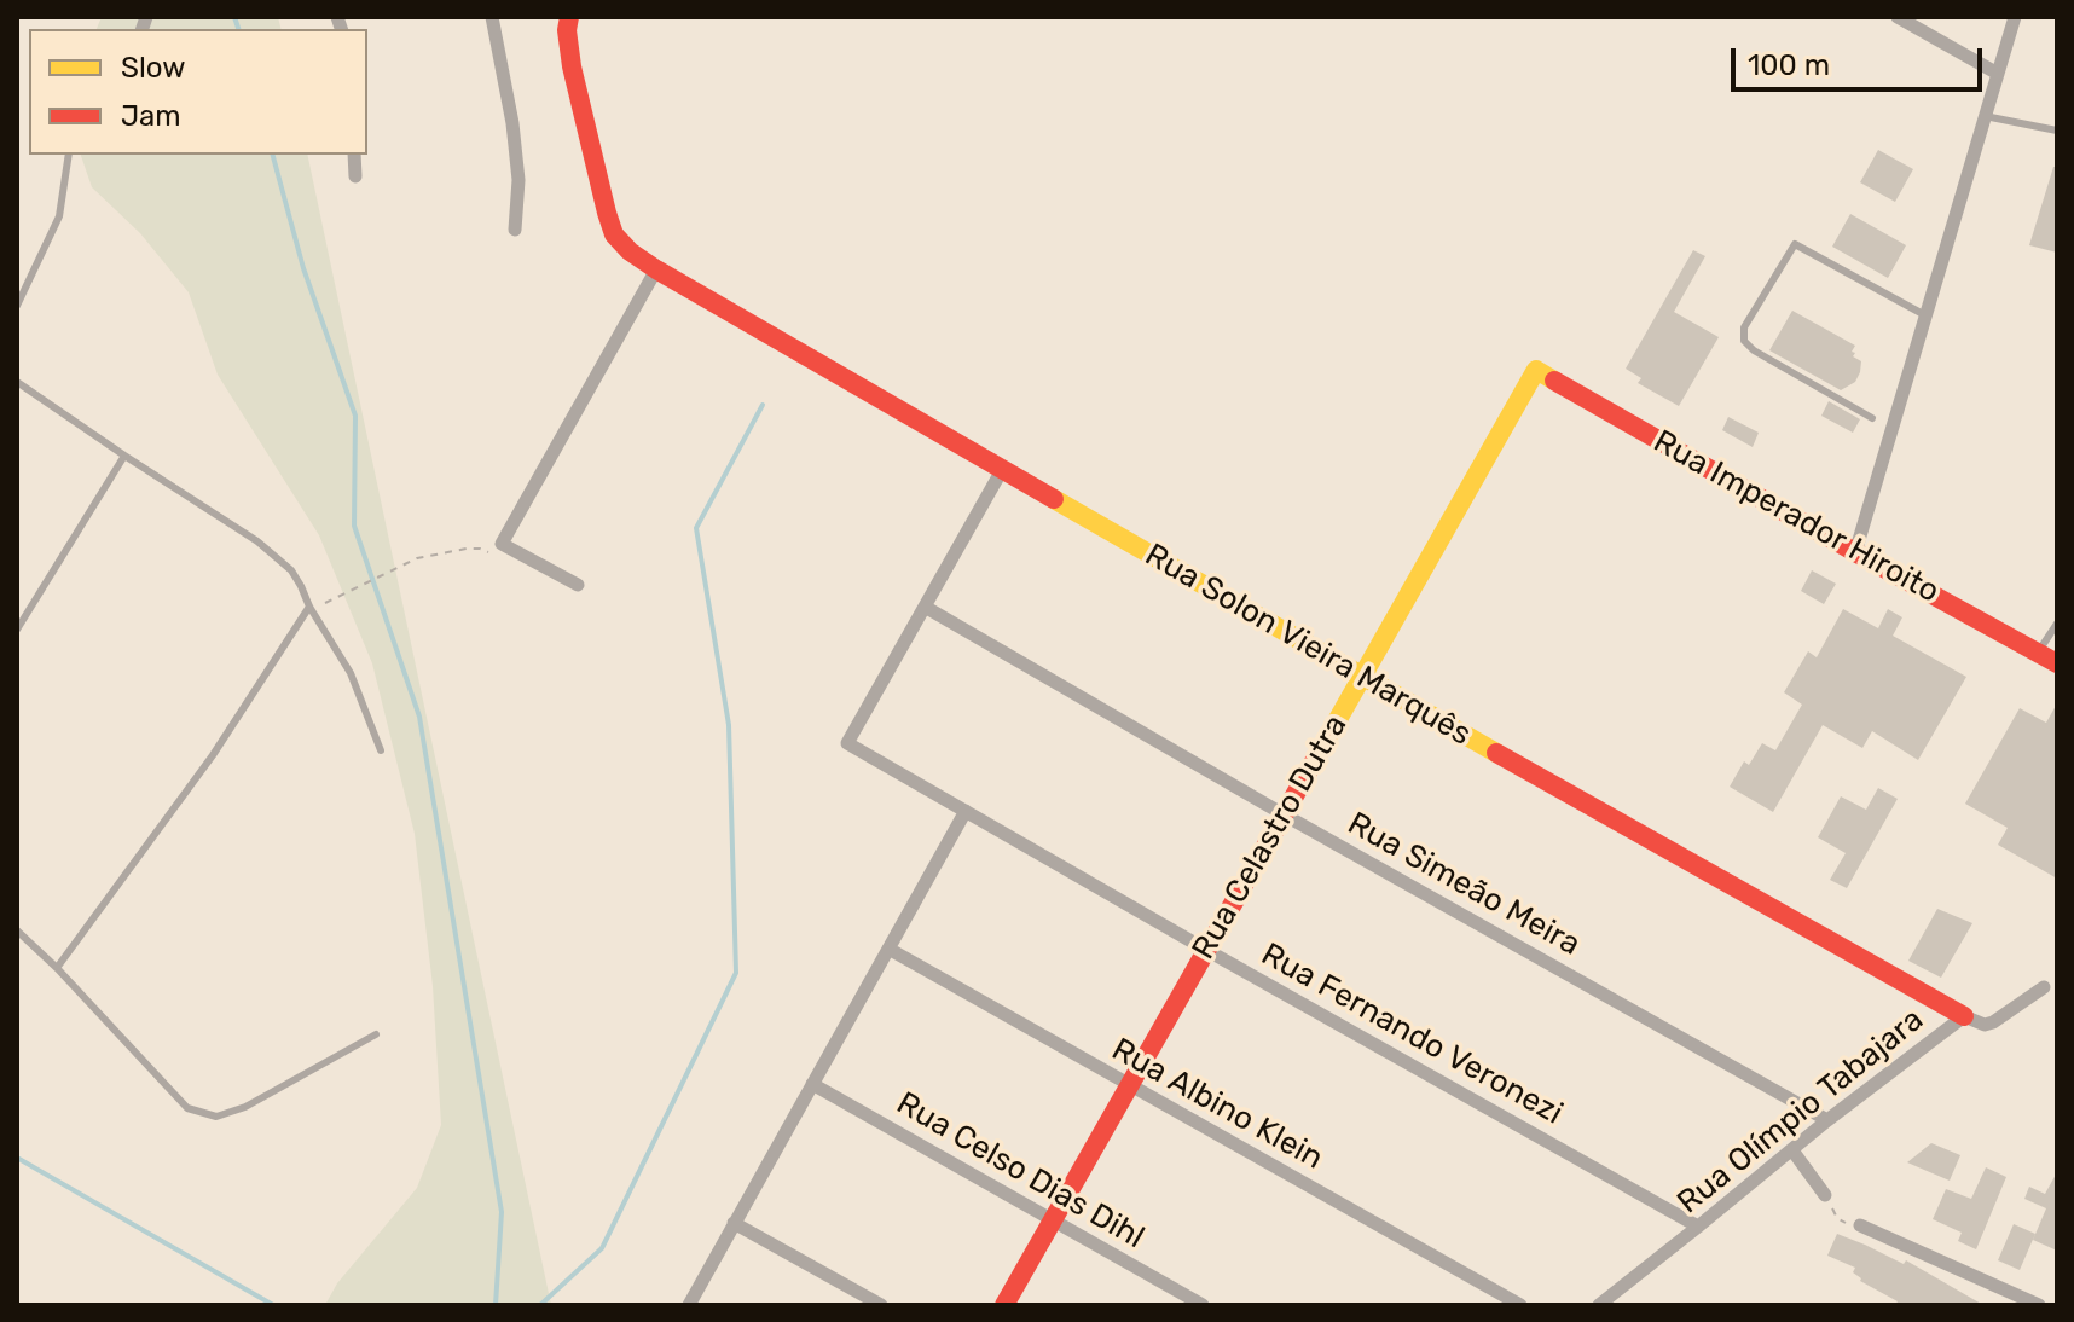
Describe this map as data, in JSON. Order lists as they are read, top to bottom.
{
  "streets": {
    "street": [
      "Rua Imperador Hiroito",
      "Rua Solon Vieira Marquês",
      "Rua Celastro Dutra",
      "Rua Simeão Meira",
      "Rua Fernando Veronezi",
      "Rua Albino Klein",
      "Rua Olímpio Tabajara",
      "Rua Celso Dias Dihl"
    ]
  },
  "crossings": [
    ["Rua Imperador Hiroito", "Rua Celastro Dutra"],
    ["Rua Solon Vieira Marquês", "Rua Celastro Dutra"],
    ["Rua Solon Vieira Marquês", "Rua Olímpio Tabajara"],
    ["Rua Celastro Dutra", "Rua Simeão Meira"],
    ["Rua Celastro Dutra", "Rua Fernando Veronezi"],
    ["Rua Celastro Dutra", "Rua Albino Klein"],
    ["Rua Celastro Dutra", "Rua Celso Dias Dihl"],
    ["Rua Simeão Meira", "Rua Fernando Veronezi"],
    ["Rua Simeão Meira", "Rua Olímpio Tabajara"],
    ["Rua Fernando Veronezi", "Rua Olímpio Tabajara"]
  ],
  "legend": ["Slow", "Jam"],
  "scale_bar": "100 m"
}
